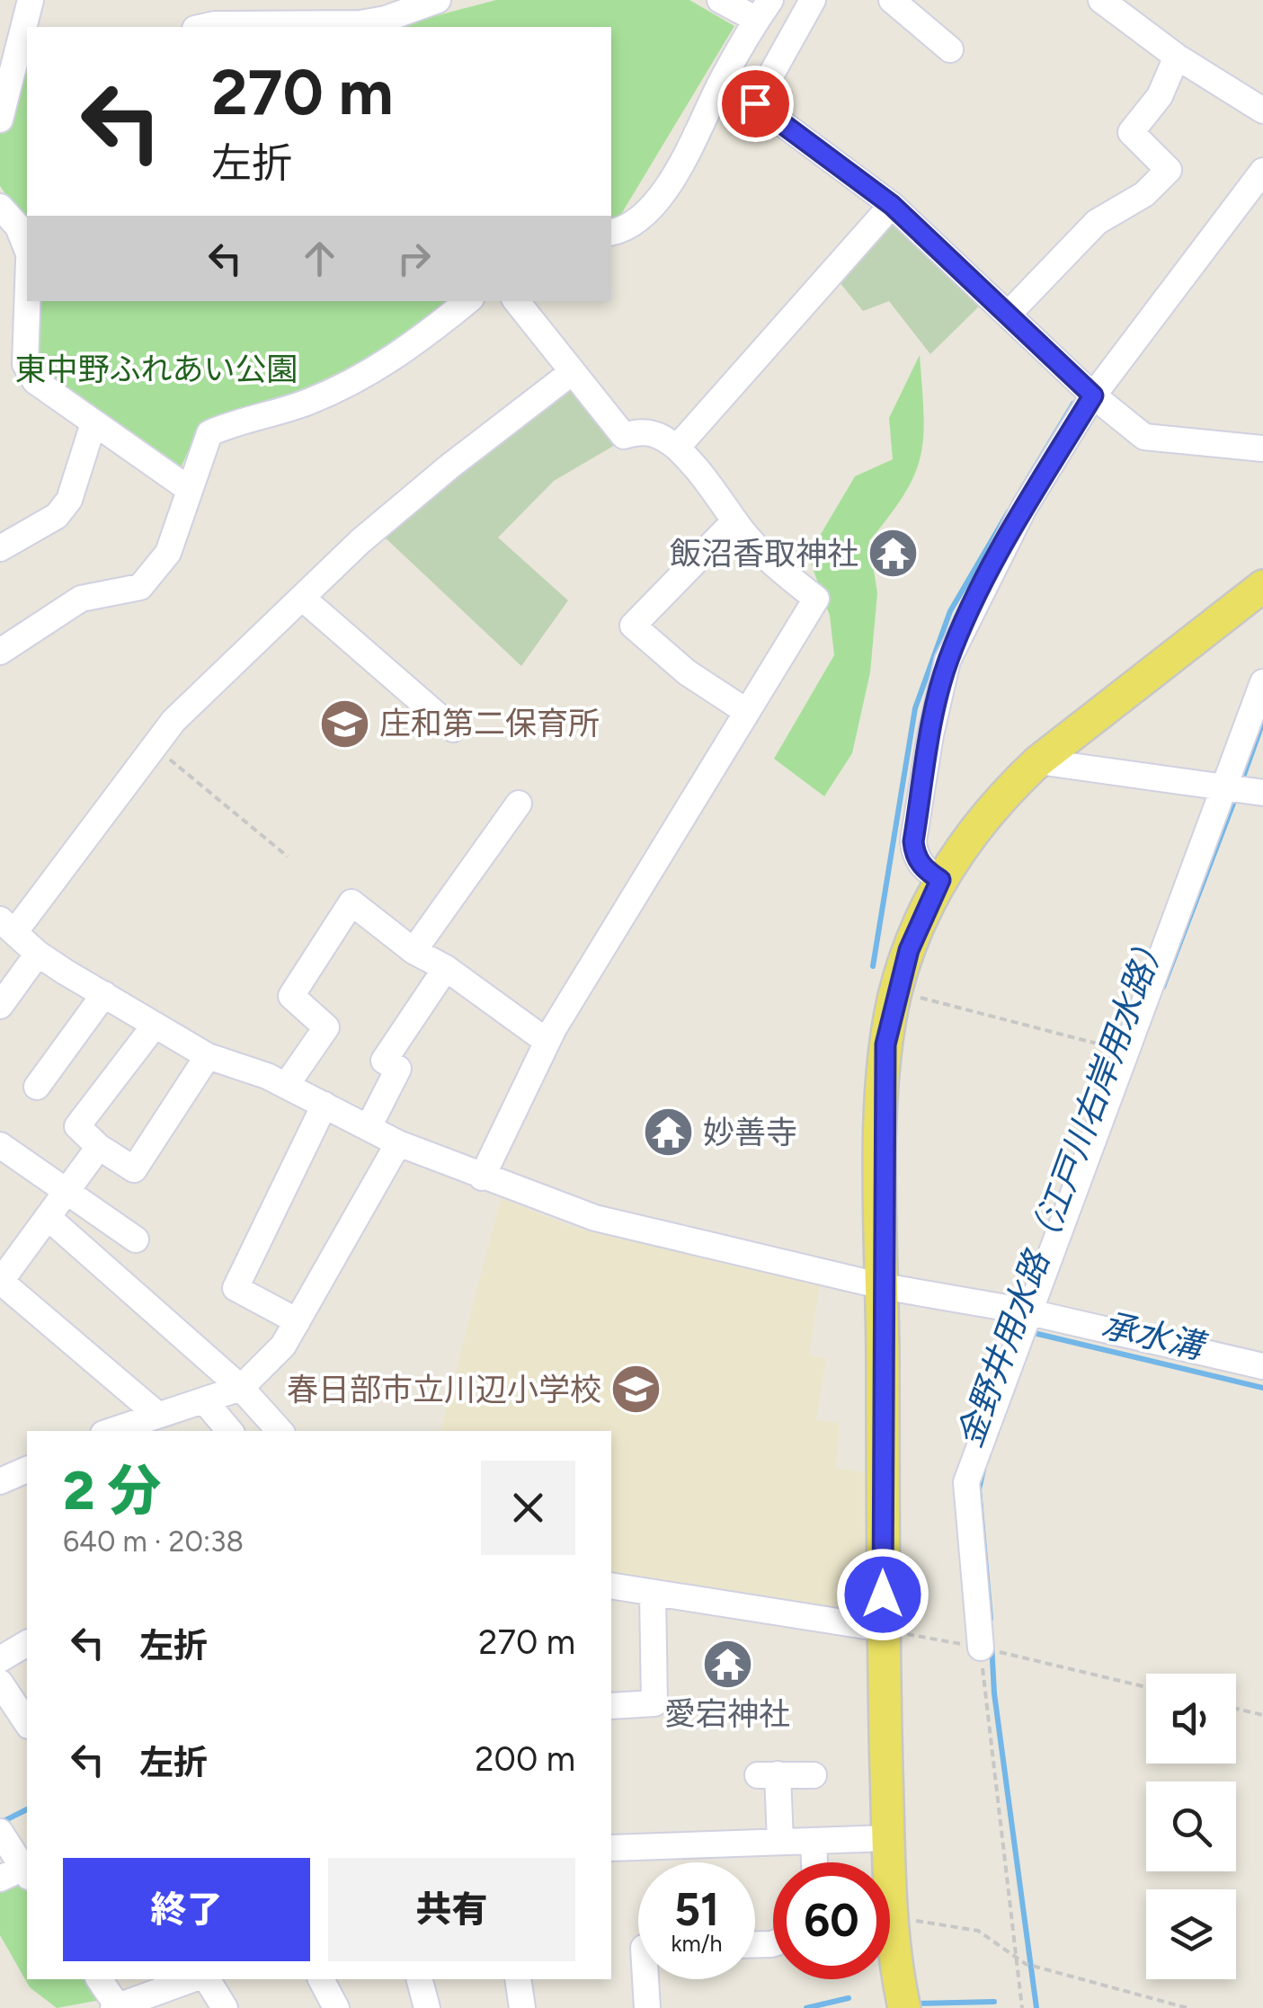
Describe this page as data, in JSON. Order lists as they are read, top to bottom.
{
  "water": ["金野井用水路（江戸川右岸用水路）", "承水溝"],
  "parks": ["東中野ふれあい公園"],
  "places": {
    "temple": ["飯沼香取神社", "妙善寺", "愛宕神社"],
    "school or university": ["庄和第二保育所", "春日部市立川辺小学校"]
  },
  "page": {
    "turn": ["270 m", "左折"],
    "heading": ["2 分", "640 m · 20:38"],
    "list": [
      {
        "name": "左折",
        "value": "270 m"
      },
      {
        "name": "左折",
        "value": "200 m"
      }
    ],
    "buttons": ["終了", "共有"],
    "speed": "51 km/h",
    "limit": "60"
  }
}
